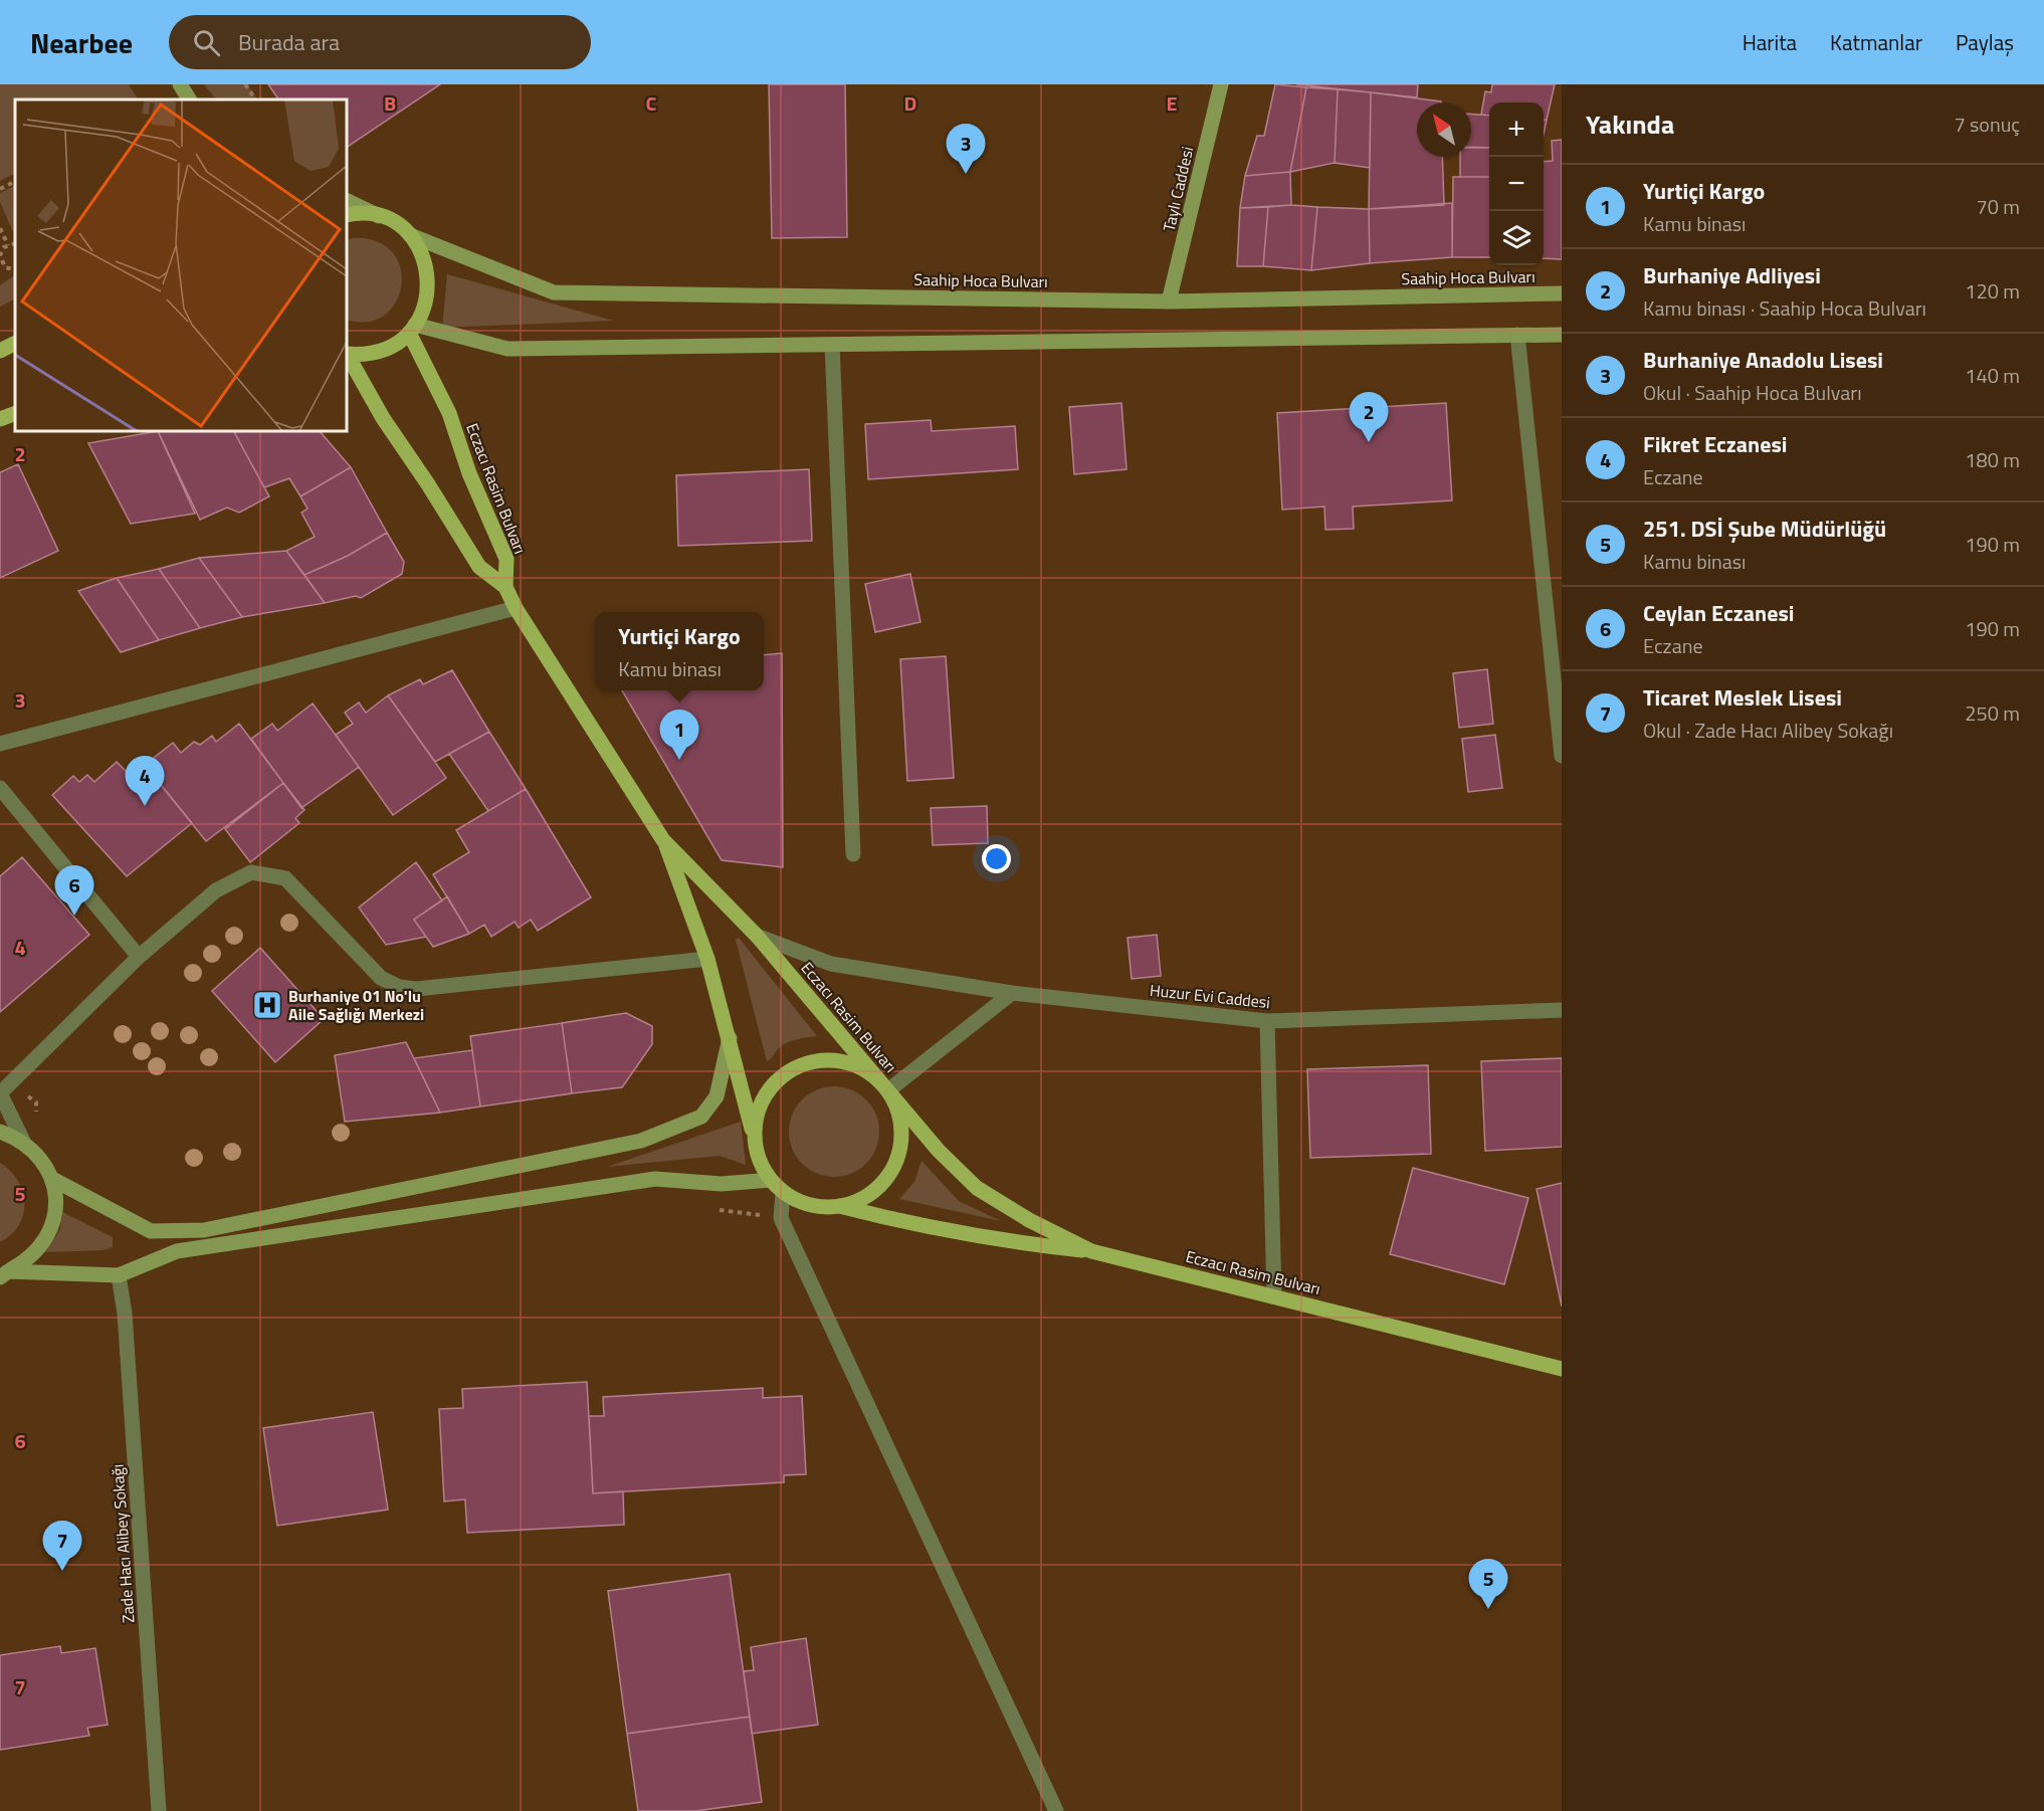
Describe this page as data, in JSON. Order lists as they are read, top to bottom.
{
  "streets": {
    "main road": ["Taylı Caddesi", "Saahip Hoca Bulvarı", "Eczacı Rasim Bulvarı"],
    "street": ["Huzur Evi Caddesi", "Zade Hacı Alibey Sokağı"]
  },
  "crossings": [
    ["Taylı Caddesi", "Saahip Hoca Bulvarı"],
    ["Eczacı Rasim Bulvarı", "Huzur Evi Caddesi"]
  ],
  "places": {
    "hospital": ["Burhaniye 01 No'lu Aile Sağlığı Merkezi"]
  },
  "north": "top left",
  "page": {
    "header": "Nearbee",
    "search": "Burada ara",
    "nav": ["Harita", "Katmanlar", "Paylaş"],
    "heading": ["Yakında", "7 sonuç"],
    "map_buttons": ["+", "−"],
    "pins": [
      "3",
      "2",
      "1",
      "4",
      "6",
      "7",
      "5"
    ],
    "list": [
      {
        "mark": "1",
        "name": "Yurtiçi Kargo",
        "note": "Kamu binası",
        "value": "70 m"
      },
      {
        "mark": "2",
        "name": "Burhaniye Adliyesi",
        "note": "Kamu binası · Saahip Hoca Bulvarı",
        "value": "120 m"
      },
      {
        "mark": "3",
        "name": "Burhaniye Anadolu Lisesi",
        "note": "Okul · Saahip Hoca Bulvarı",
        "value": "140 m"
      },
      {
        "mark": "4",
        "name": "Fikret Eczanesi",
        "note": "Eczane",
        "value": "180 m"
      },
      {
        "mark": "5",
        "name": "251. DSİ Şube Müdürlüğü",
        "note": "Kamu binası",
        "value": "190 m"
      },
      {
        "mark": "6",
        "name": "Ceylan Eczanesi",
        "note": "Eczane",
        "value": "190 m"
      },
      {
        "mark": "7",
        "name": "Ticaret Meslek Lisesi",
        "note": "Okul · Zade Hacı Alibey Sokağı",
        "value": "250 m"
      }
    ],
    "popup": ["Yurtiçi Kargo", "Kamu binası"]
  },
  "grid": {
    "columns": [
      "B",
      "C",
      "D",
      "E"
    ],
    "rows": [
      "2",
      "3",
      "4",
      "5",
      "6",
      "7"
    ]
  }
}
